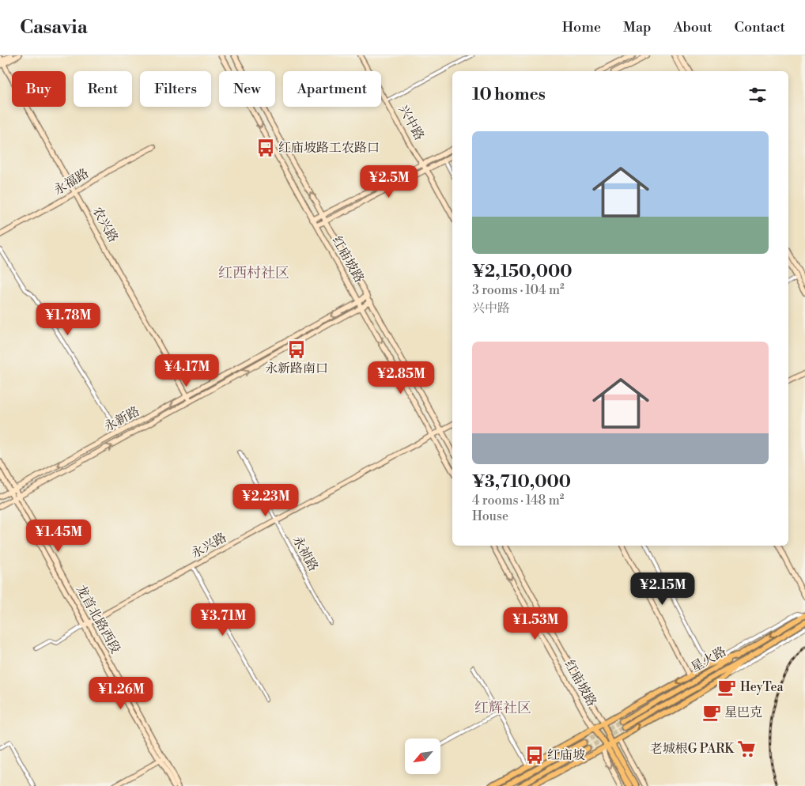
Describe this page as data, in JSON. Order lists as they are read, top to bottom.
{
  "streets": {
    "main road": [
      "兴中路",
      "永福路",
      "农兴路",
      "红庙坡路",
      "永新路",
      "永兴路",
      "龙首北路西段",
      "星火路"
    ],
    "street": ["永祯路"]
  },
  "crossings": [
    ["永福路", "农兴路"],
    ["农兴路", "永新路"],
    ["红庙坡路", "永新路"],
    ["红庙坡路", "永兴路"],
    ["永新路", "龙首北路西段"],
    ["永兴路", "永祯路"],
    ["永兴路", "龙首北路西段"]
  ],
  "districts": ["红西村社区", "红辉社区"],
  "places": {
    "bus stop": ["红庙坡路工农路口", "永新路南口", "红庙坡"],
    "cafe": ["HeyTea", "星巴克"],
    "supermarket": ["老城根G PARK"]
  },
  "north": "bottom left",
  "page": {
    "header": "Casavia",
    "nav": [
      "Home",
      "Map",
      "About",
      "Contact"
    ],
    "chip": [
      "Buy",
      "Rent",
      "Filters",
      "New",
      "Apartment"
    ],
    "heading": "10 homes",
    "list": [
      {
        "name": "¥2,150,000",
        "note": "3 rooms · 104 m² · 兴中路"
      },
      {
        "name": "¥3,710,000",
        "note": "4 rooms · 148 m² · House"
      }
    ],
    "price": [
      "¥2.5M",
      "¥1.78M",
      "¥4.17M",
      "¥2.85M",
      "¥2.23M",
      "¥1.45M",
      "¥2.15M",
      "¥3.71M",
      "¥1.53M",
      "¥1.26M"
    ]
  }
}
